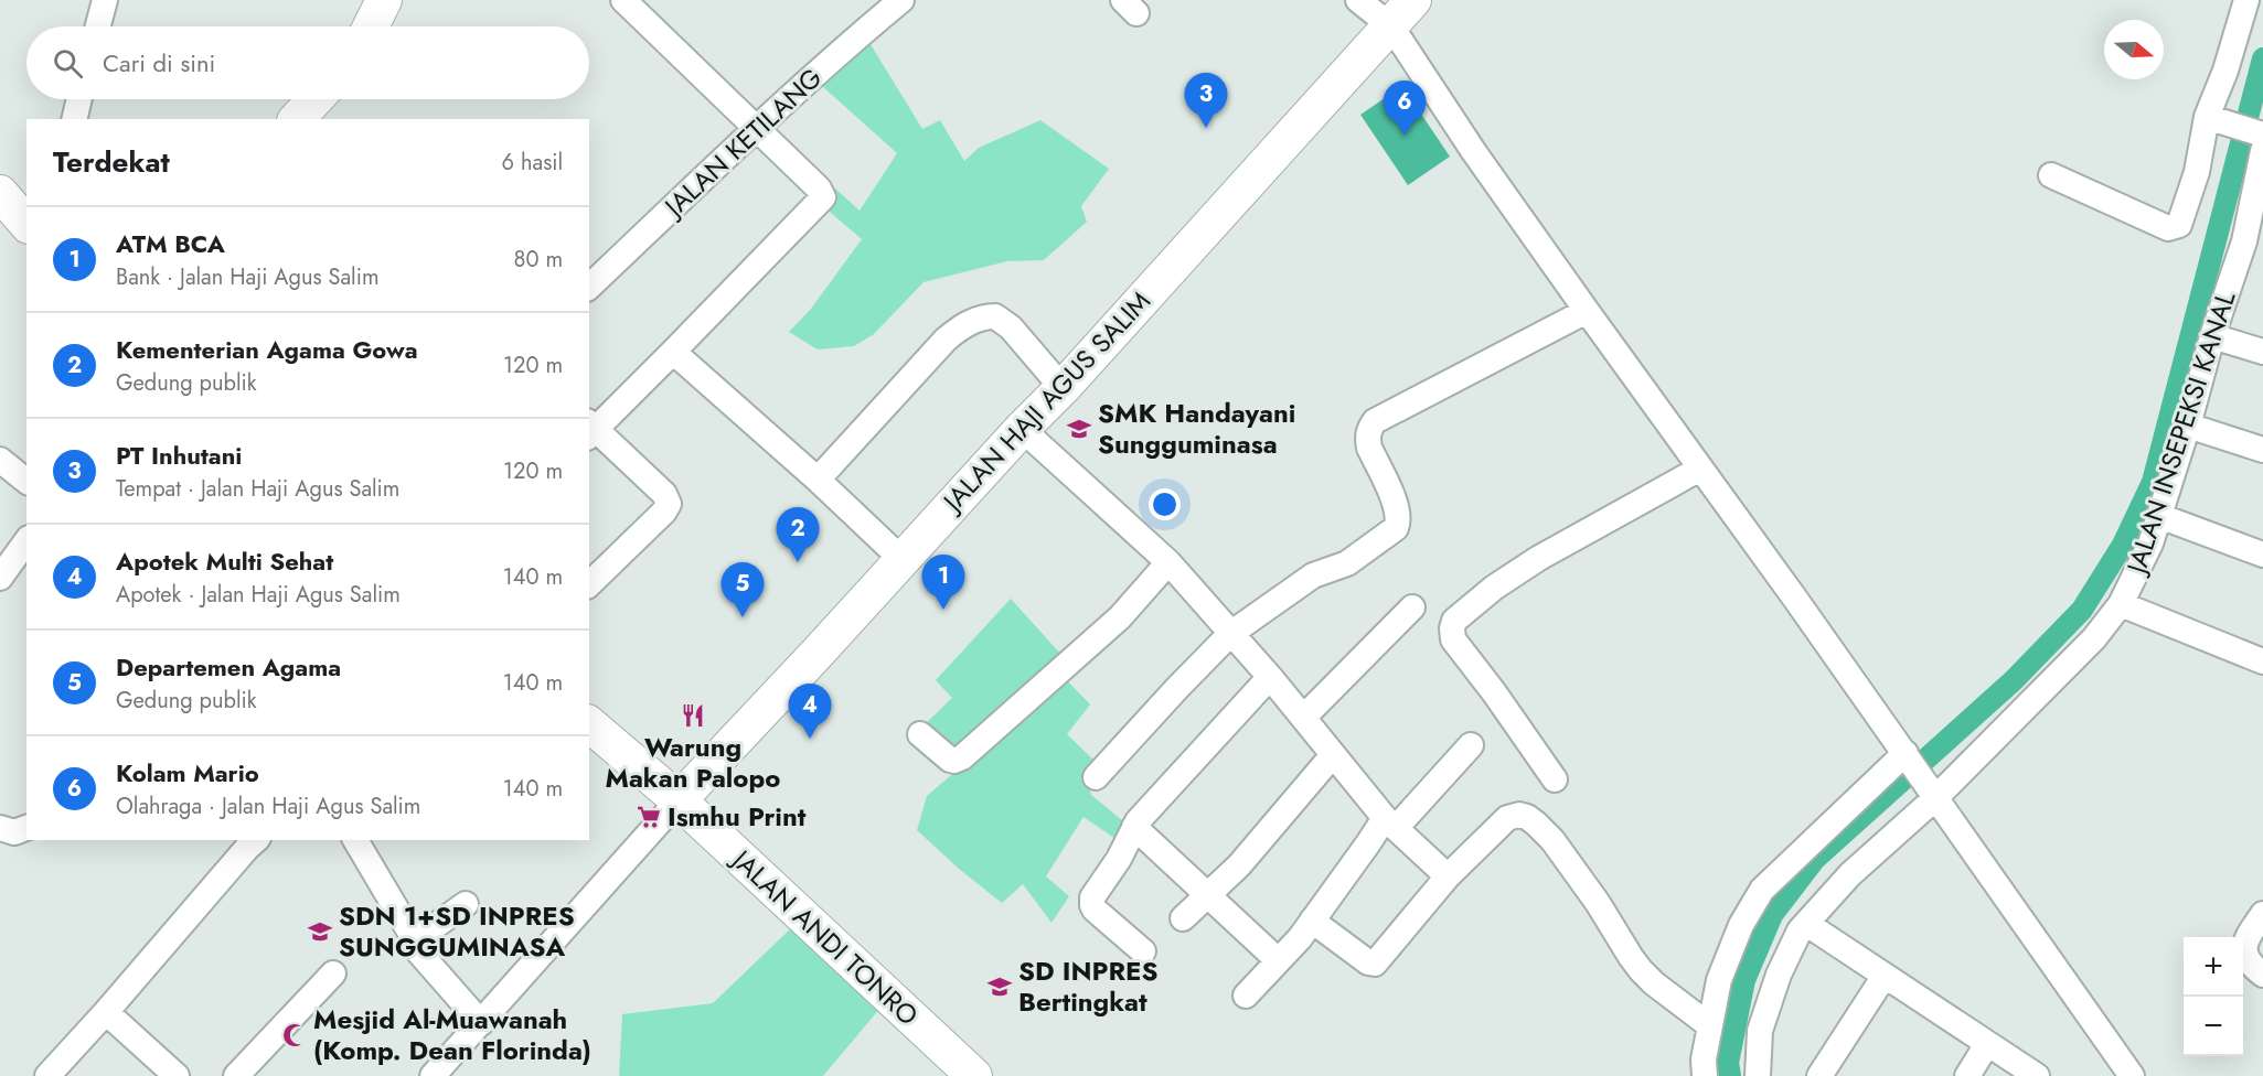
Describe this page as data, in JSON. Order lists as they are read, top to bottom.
{
  "streets": {
    "street": [
      "JALAN KETILANG",
      "JALAN HAJI AGUS SALIM",
      "JALAN INSEPEKSI KANAL",
      "JALAN ANDI TONRO"
    ]
  },
  "crossings": [
    ["JALAN HAJI AGUS SALIM", "JALAN ANDI TONRO"]
  ],
  "places": {
    "school or university": ["SMK Handayani Sungguminasa", "SDN 1+SD INPRES SUNGGUMINASA", "SD INPRES Bertingkat"],
    "restaurant": ["Warung Makan Palopo"],
    "supermarket": ["Ismhu Print"],
    "mosque": ["Mesjid Al-Muawanah (Komp. Dean Florinda)"]
  },
  "north": "right",
  "page": {
    "search": "Cari di sini",
    "pins": [
      "3",
      "6",
      "2",
      "1",
      "5",
      "4"
    ],
    "heading": ["Terdekat", "6 hasil"],
    "list": [
      {
        "mark": "1",
        "name": "ATM BCA",
        "note": "Bank · Jalan Haji Agus Salim",
        "value": "80 m"
      },
      {
        "mark": "2",
        "name": "Kementerian Agama Gowa",
        "note": "Gedung publik",
        "value": "120 m"
      },
      {
        "mark": "3",
        "name": "PT Inhutani",
        "note": "Tempat · Jalan Haji Agus Salim",
        "value": "120 m"
      },
      {
        "mark": "4",
        "name": "Apotek Multi Sehat",
        "note": "Apotek · Jalan Haji Agus Salim",
        "value": "140 m"
      },
      {
        "mark": "5",
        "name": "Departemen Agama",
        "note": "Gedung publik",
        "value": "140 m"
      },
      {
        "mark": "6",
        "name": "Kolam Mario",
        "note": "Olahraga · Jalan Haji Agus Salim",
        "value": "140 m"
      }
    ],
    "map_buttons": ["+", "−"]
  }
}
